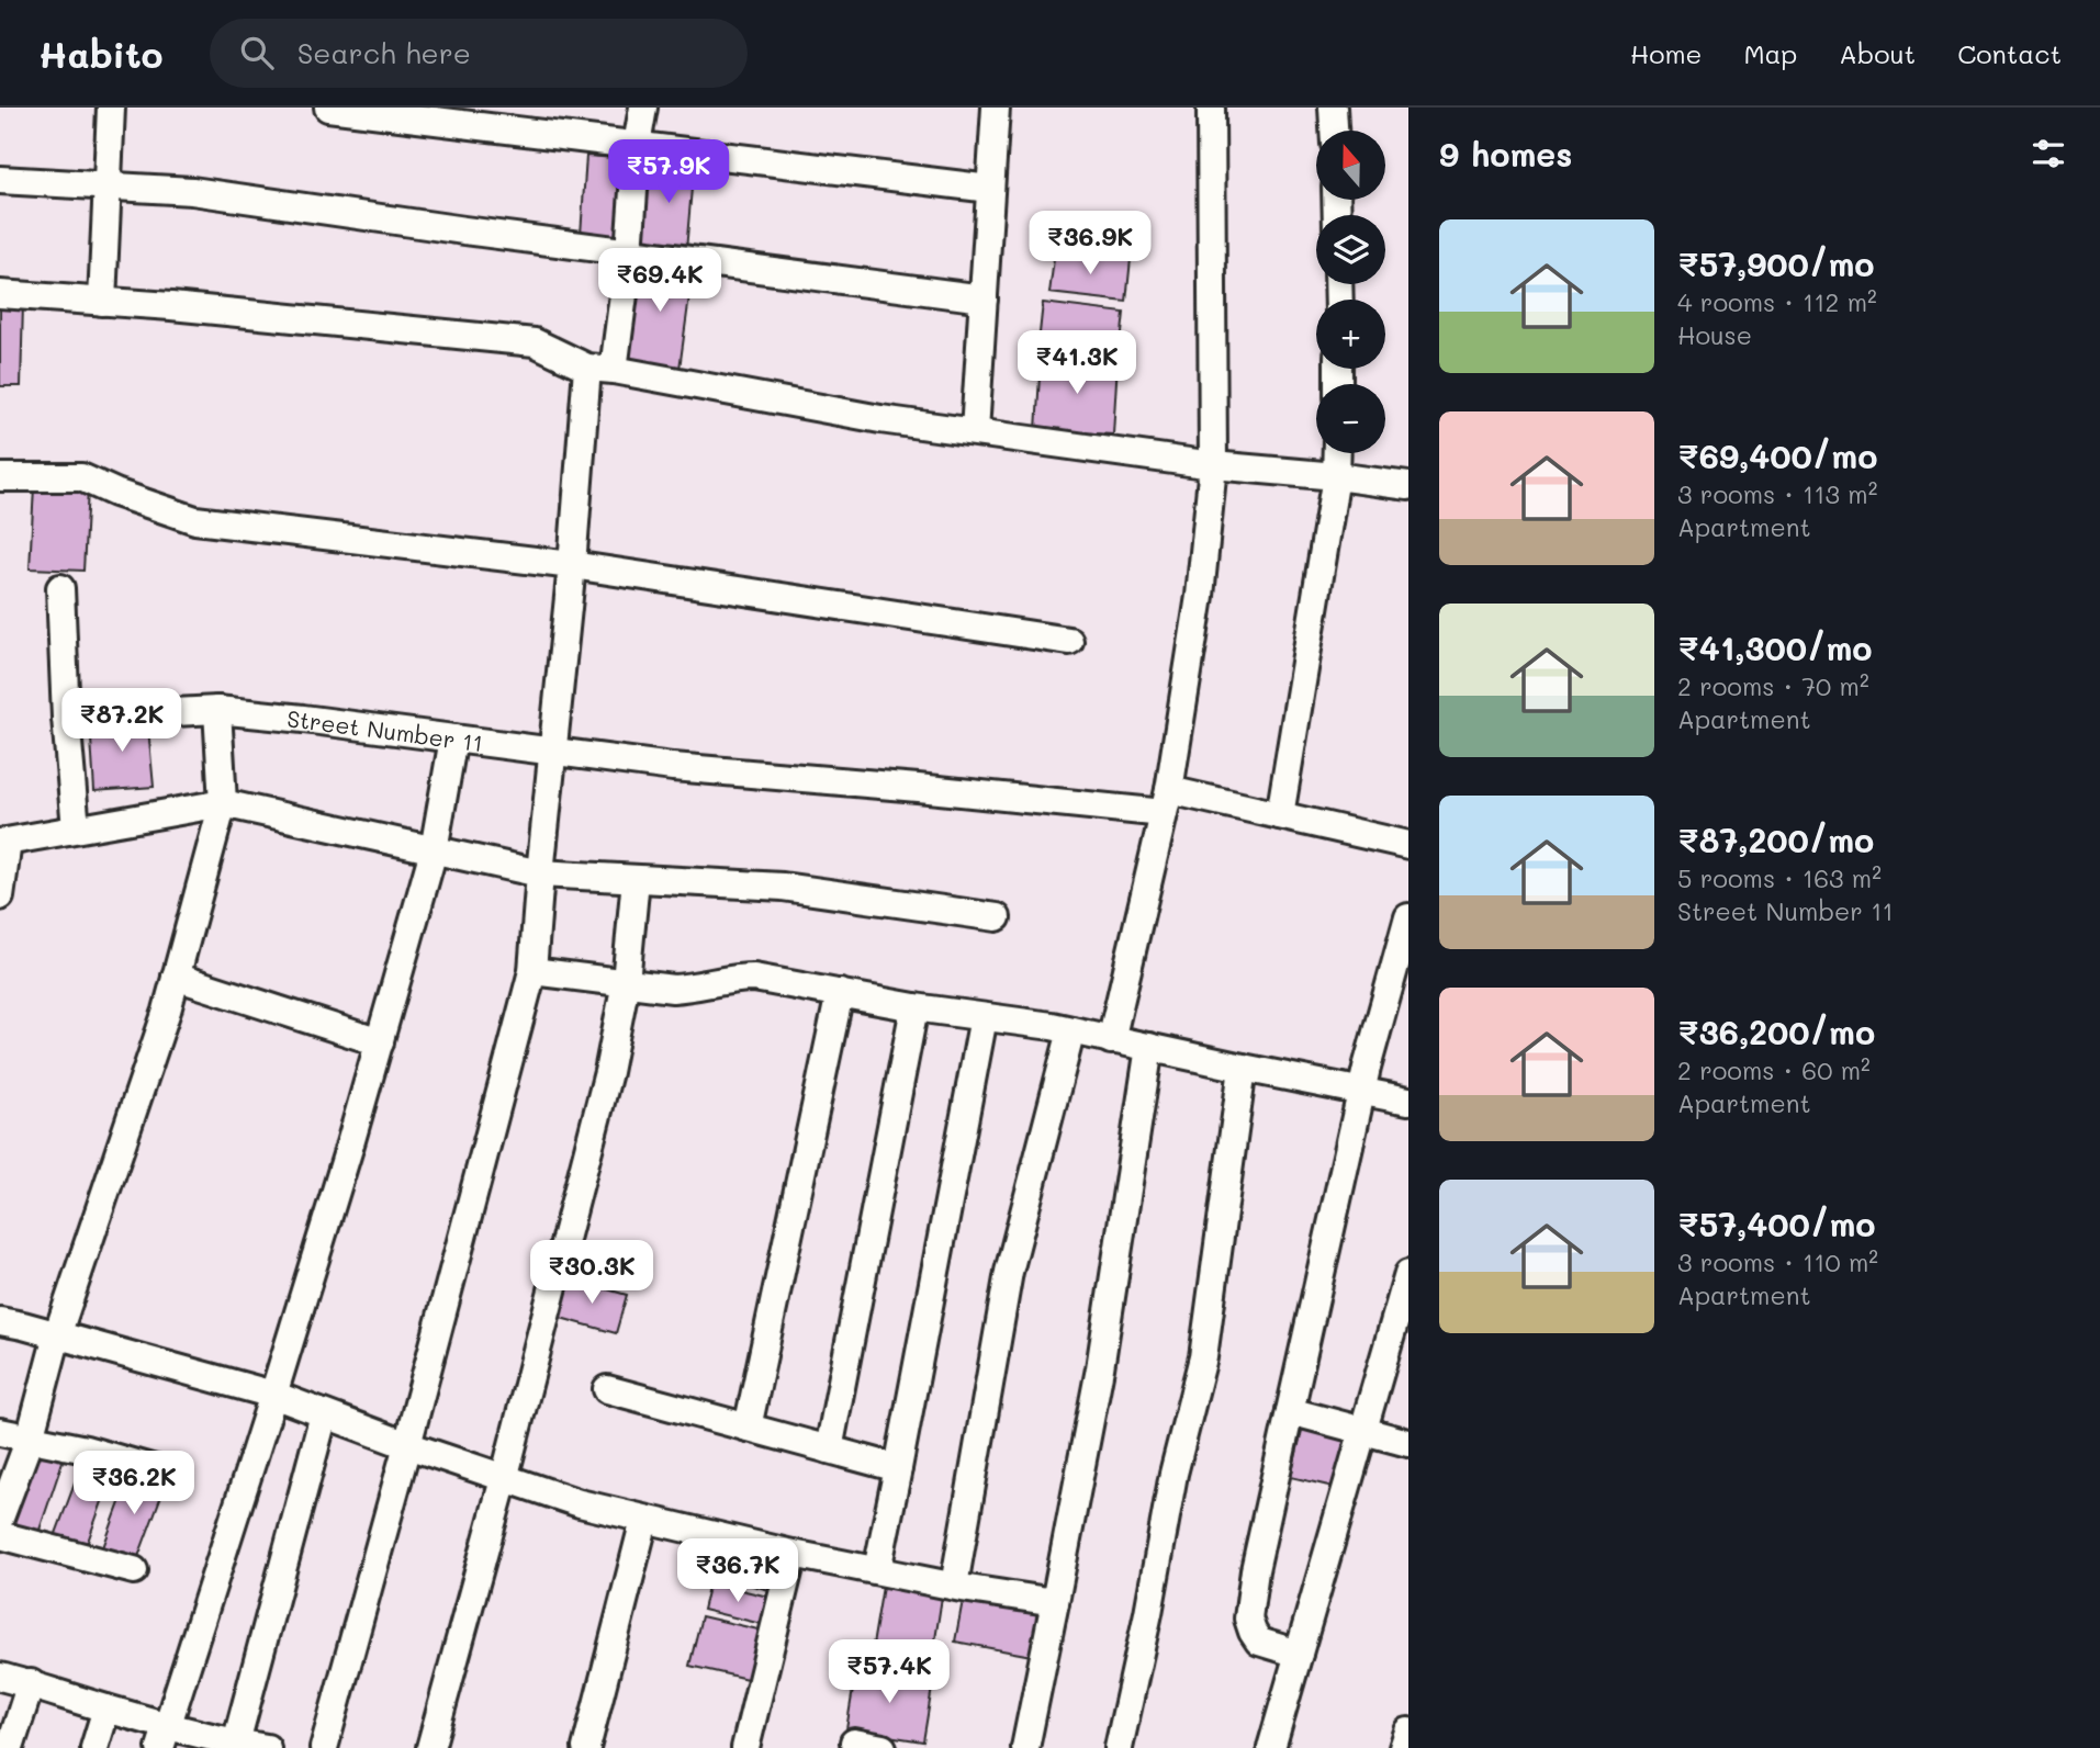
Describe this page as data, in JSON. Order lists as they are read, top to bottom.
{
  "streets": {
    "street": ["Street Number 11"]
  },
  "north": "top",
  "page": {
    "header": "Habito",
    "search": "Search here",
    "nav": [
      "Home",
      "Map",
      "About",
      "Contact"
    ],
    "heading": "9 homes",
    "map_buttons": ["+", "−"],
    "price": [
      "₹57.9K",
      "₹36.9K",
      "₹69.4K",
      "₹41.3K",
      "₹87.2K",
      "₹30.3K",
      "₹36.2K",
      "₹36.7K",
      "₹57.4K"
    ],
    "list": [
      {
        "name": "₹57,900/mo",
        "note": "4 rooms · 112 m² · House"
      },
      {
        "name": "₹69,400/mo",
        "note": "3 rooms · 113 m² · Apartment"
      },
      {
        "name": "₹41,300/mo",
        "note": "2 rooms · 70 m² · Apartment"
      },
      {
        "name": "₹87,200/mo",
        "note": "5 rooms · 163 m² · Street Number 11"
      },
      {
        "name": "₹36,200/mo",
        "note": "2 rooms · 60 m² · Apartment"
      },
      {
        "name": "₹57,400/mo",
        "note": "3 rooms · 110 m² · Apartment"
      }
    ]
  }
}
